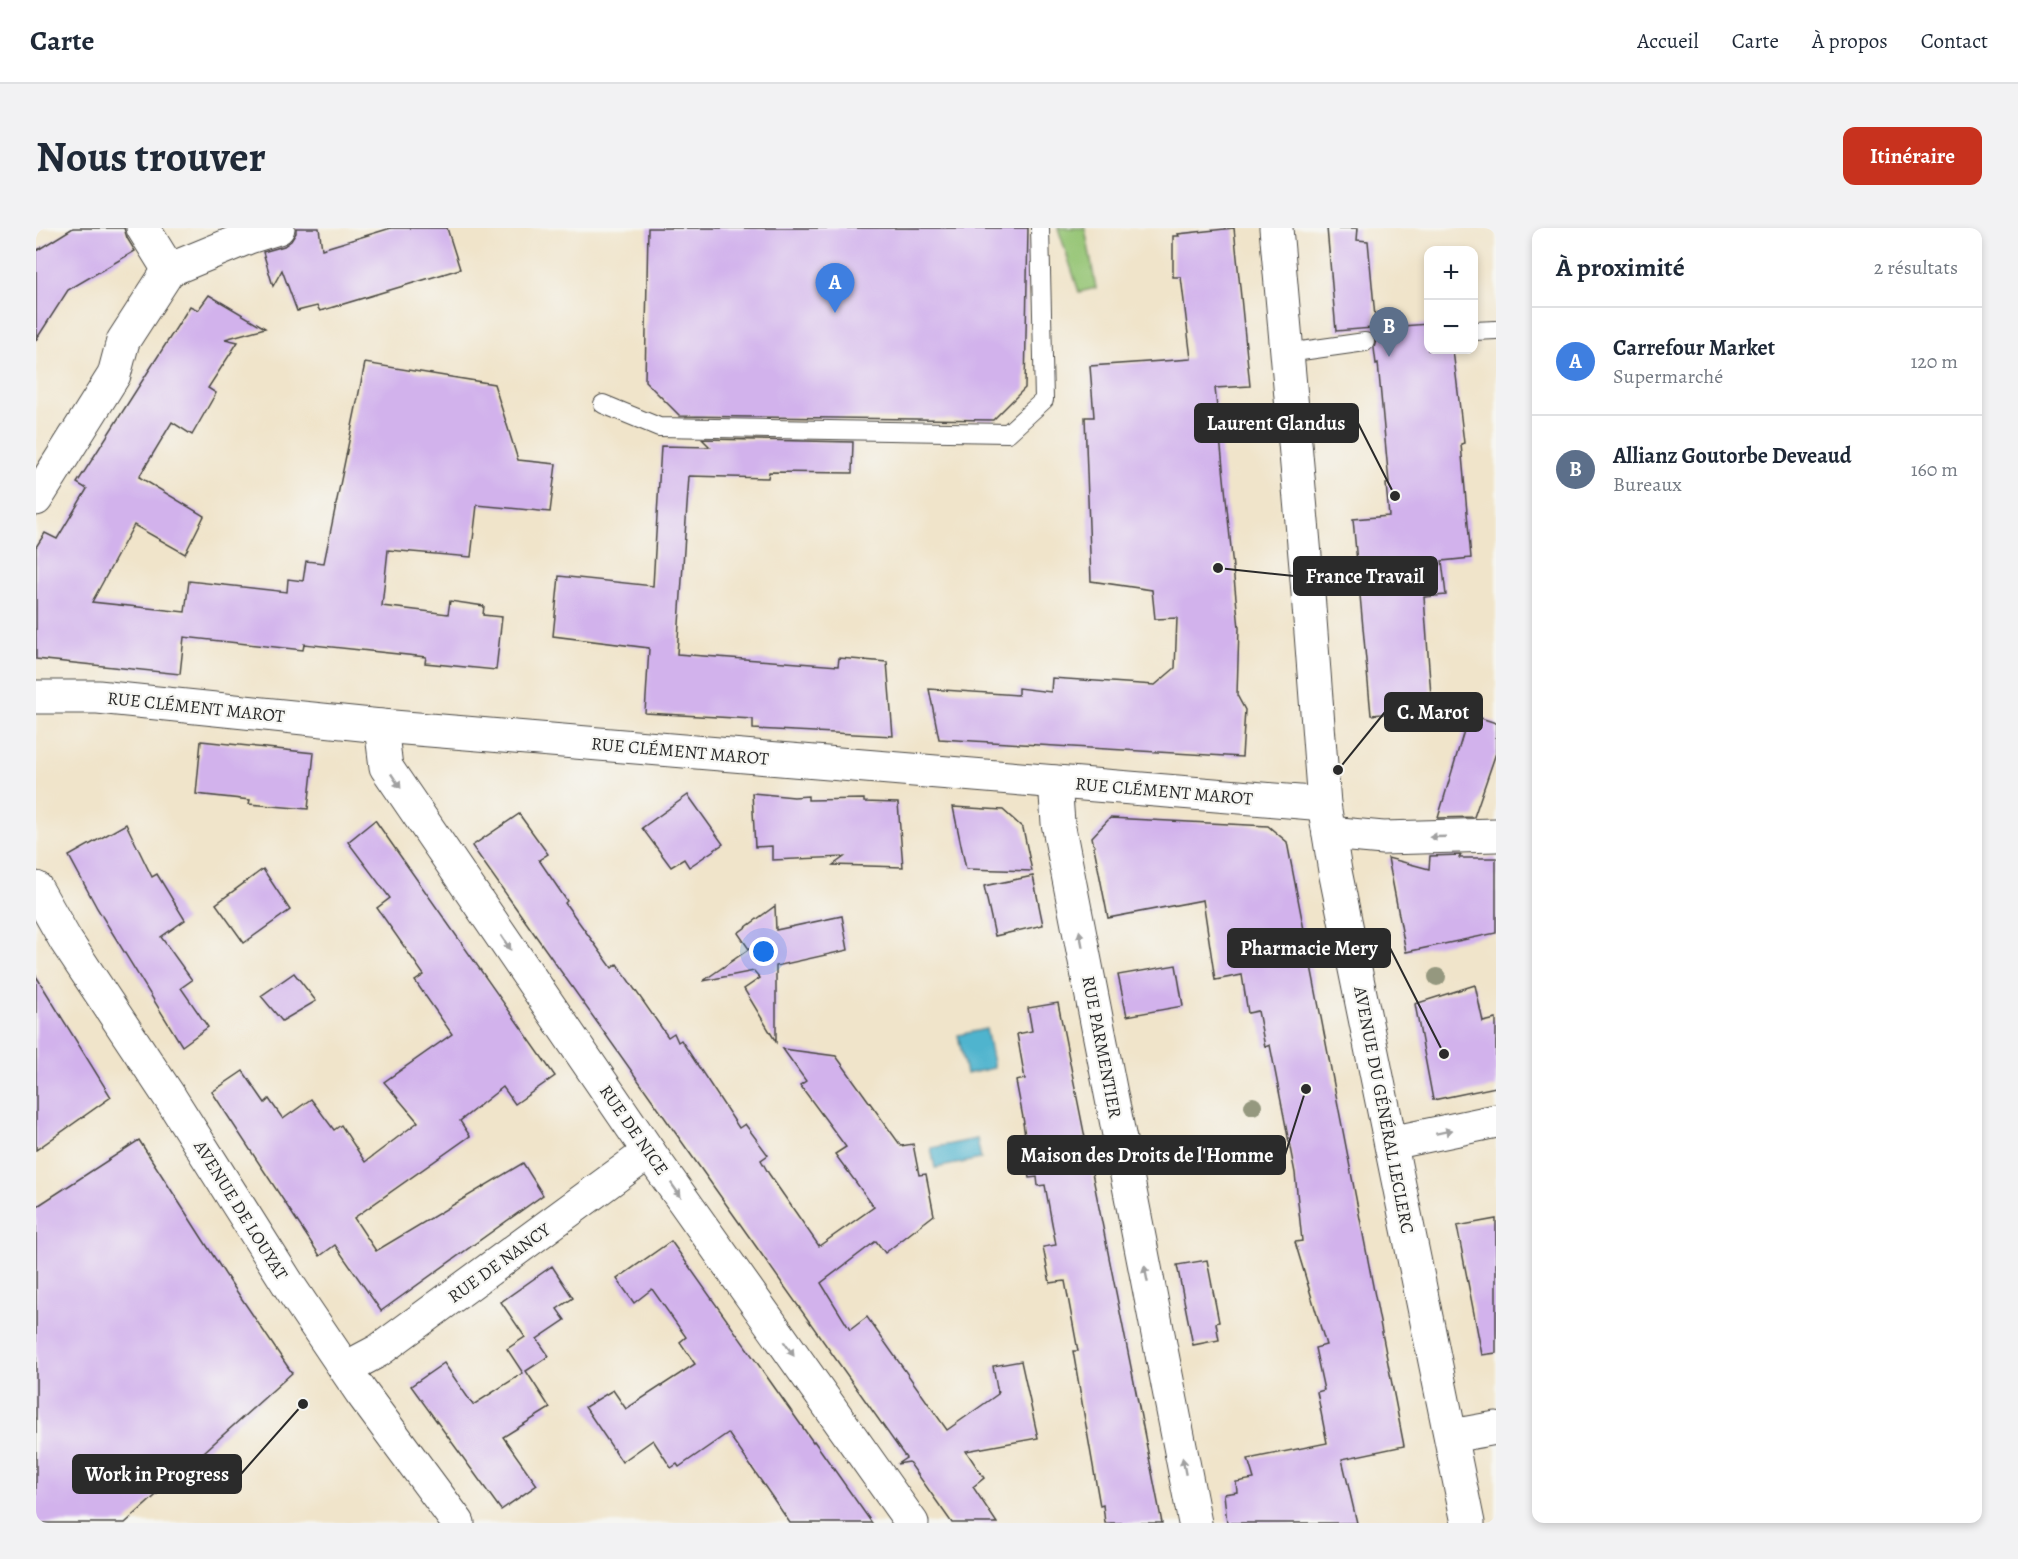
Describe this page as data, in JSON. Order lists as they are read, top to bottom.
{
  "streets": {
    "street": [
      "RUE CLÉMENT MAROT",
      "RUE PARMENTIER",
      "AVENUE DU GÉNÉRAL LECLERC",
      "RUE DE NICE",
      "AVENUE DE LOUYAT",
      "RUE DE NANCY"
    ]
  },
  "crossings": [
    ["RUE CLÉMENT MAROT", "RUE PARMENTIER"],
    ["RUE CLÉMENT MAROT", "AVENUE DU GÉNÉRAL LECLERC"],
    ["RUE CLÉMENT MAROT", "RUE DE NICE"],
    ["RUE DE NICE", "RUE DE NANCY"],
    ["AVENUE DE LOUYAT", "RUE DE NANCY"]
  ],
  "one_way": ["RUE PARMENTIER", "RUE DE NICE"],
  "places": [
    "Laurent Glandus",
    "France Travail",
    "C. Marot",
    "Pharmacie Mery",
    "Maison des Droits de l'Homme",
    "Work in Progress"
  ],
  "page": {
    "header": "Carte",
    "nav": [
      "Accueil",
      "Carte",
      "À propos",
      "Contact"
    ],
    "buttons": "Itinéraire",
    "title": "Nous trouver",
    "heading": ["À proximité", "2 résultats"],
    "map_buttons": ["+", "−"],
    "pins": ["A", "B"],
    "list": [
      {
        "mark": "A",
        "name": "Carrefour Market",
        "note": "Supermarché",
        "value": "120 m"
      },
      {
        "mark": "B",
        "name": "Allianz Goutorbe Deveaud",
        "note": "Bureaux",
        "value": "160 m"
      }
    ]
  }
}
